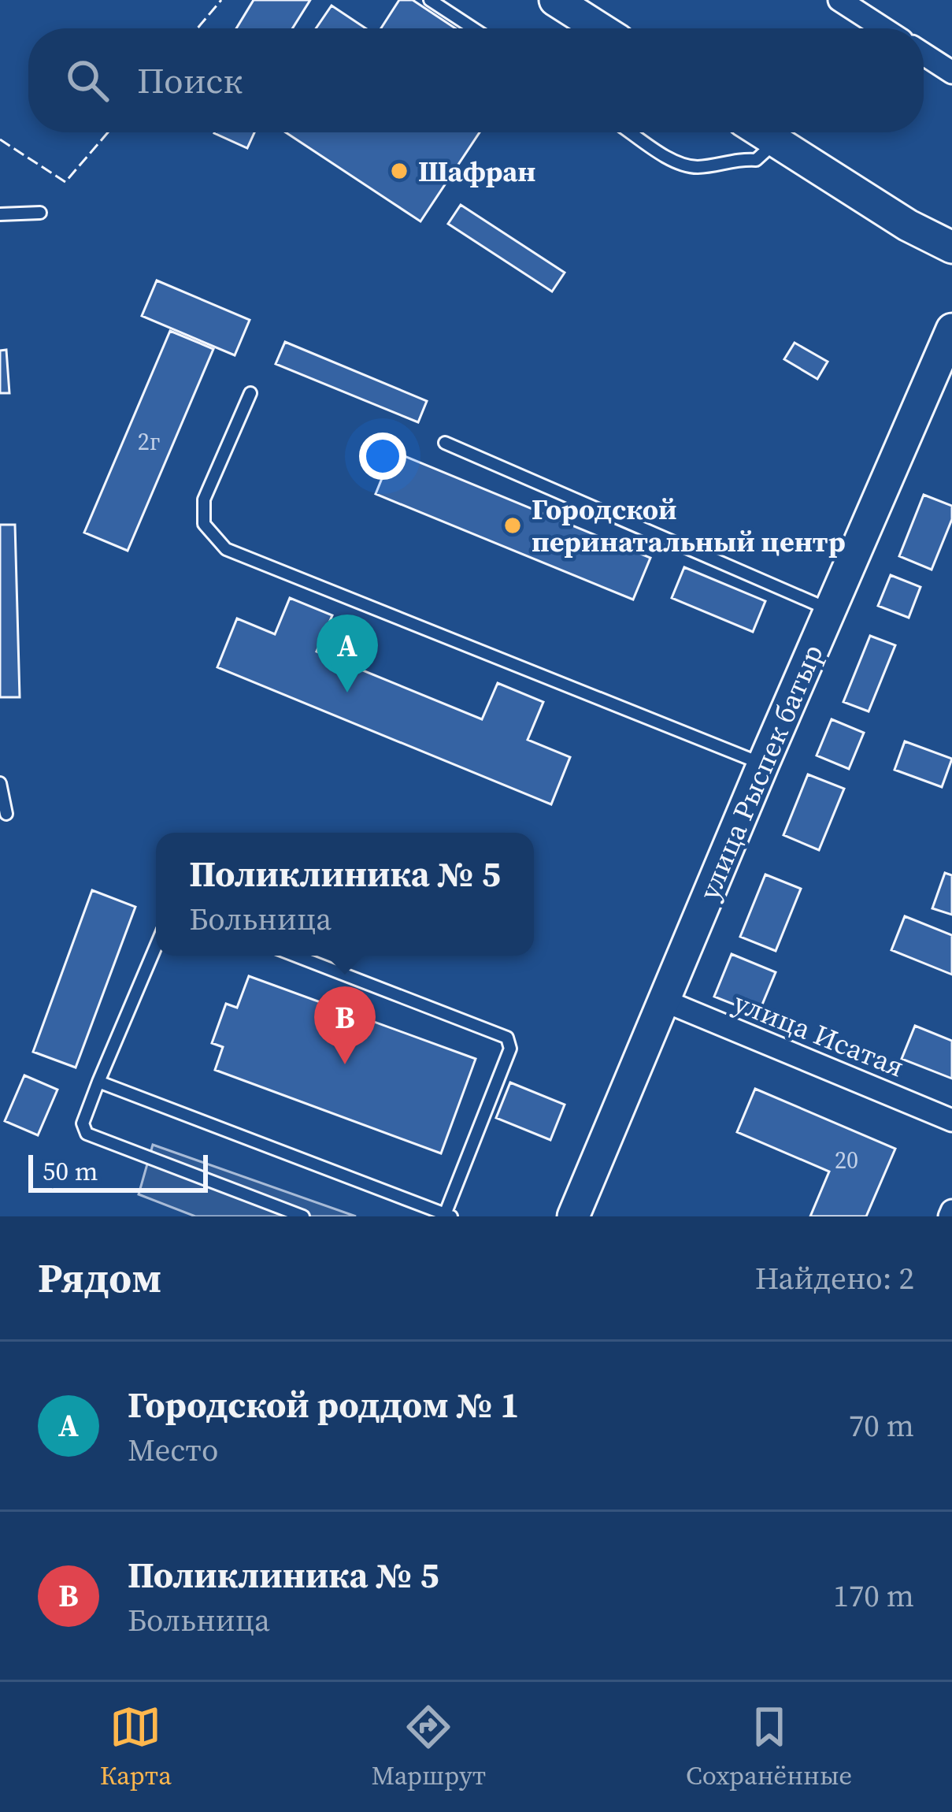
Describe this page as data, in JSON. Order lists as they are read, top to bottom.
{
  "streets": {
    "street": ["улица Рыспек батыр", "улица Исатая"]
  },
  "crossings": [
    ["улица Рыспек батыр", "улица Исатая"]
  ],
  "places": ["Шафран", "Городской перинатальный центр"],
  "house_numbers": ["2г", "20"],
  "scale_bar": "50 m",
  "page": {
    "search": "Поиск",
    "pins": ["A", "B"],
    "popup": ["Поликлиника № 5", "Больница"],
    "scale": "50 m",
    "heading": ["Рядом", "Найдено: 2"],
    "list": [
      {
        "mark": "A",
        "name": "Городской роддом № 1",
        "note": "Место",
        "value": "70 m"
      },
      {
        "mark": "B",
        "name": "Поликлиника № 5",
        "note": "Больница",
        "value": "170 m"
      }
    ],
    "nav": ["Карта", "Маршрут", "Сохранённые"]
  }
}
